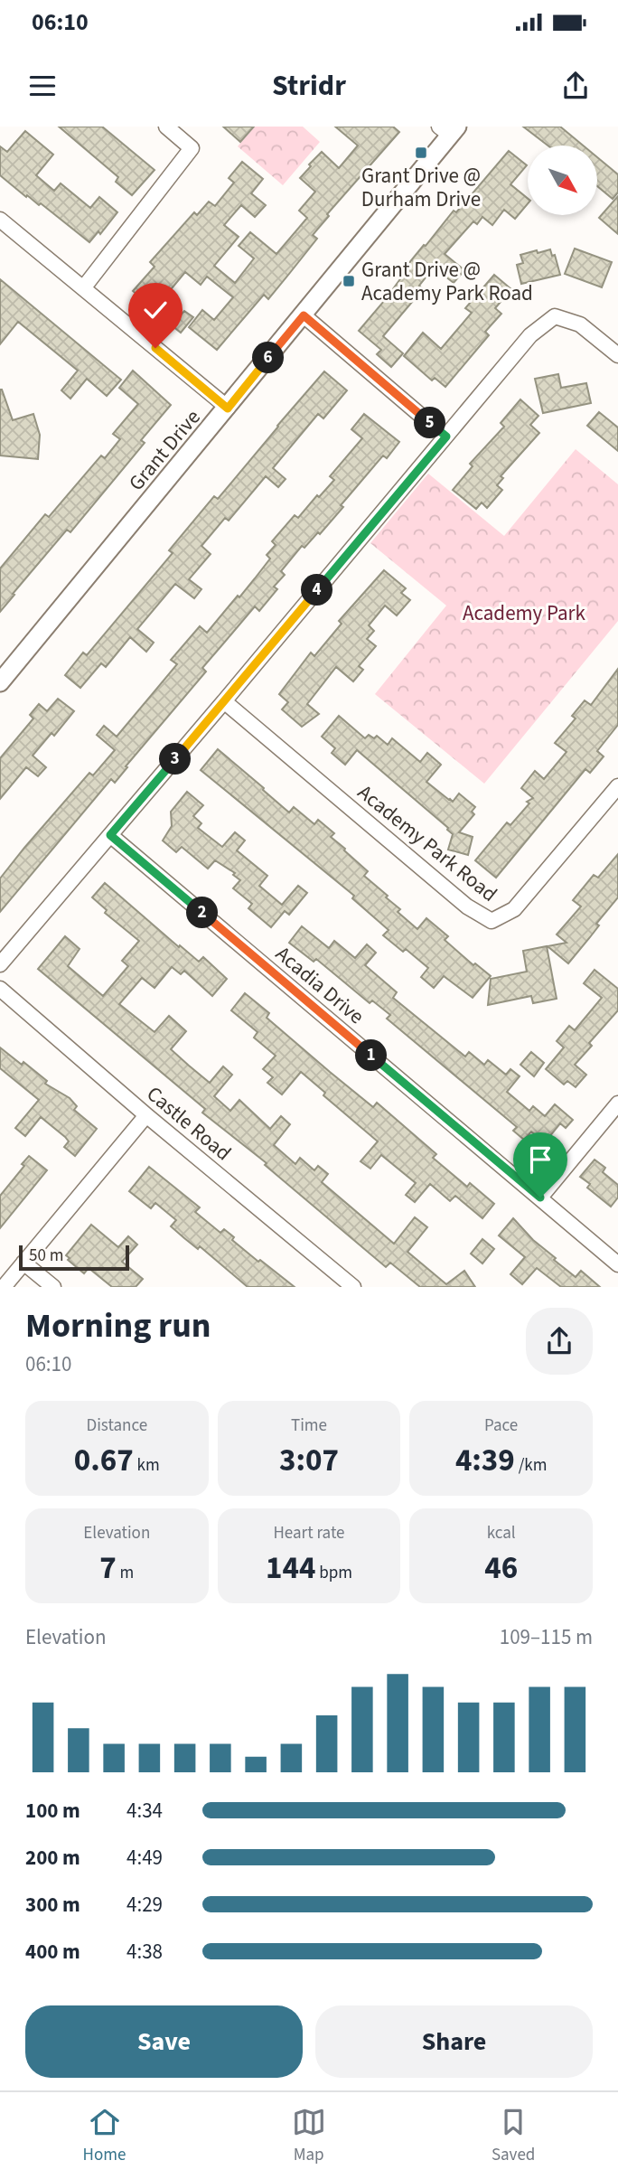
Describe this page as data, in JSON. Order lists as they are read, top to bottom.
{
  "streets": {
    "street": [
      "Grant Drive",
      "Academy Park Road",
      "Acadia Drive",
      "Castle Road"
    ]
  },
  "parks": ["Academy Park"],
  "places": {
    "transit": ["Grant Drive @ Durham Drive", "Grant Drive @ Academy Park Road"]
  },
  "scale_bar": "50 m",
  "north": "bottom right",
  "page": {
    "status": "06:10",
    "header": "Stridr",
    "pins": [
      "6",
      "5",
      "4",
      "3",
      "2",
      "1"
    ],
    "scale": "50 m",
    "heading": ["Morning run", "06:10"],
    "stats": [
      ["Distance", "0.67 km"],
      ["Time", "3:07"],
      ["Pace", "4:39 /km"],
      ["Elevation", "7 m"],
      ["Heart rate", "144 bpm"],
      ["kcal", "46"]
    ],
    "chart": ["Elevation", "109–115 m"],
    "list": [
      {
        "name": "100 m",
        "note": "4:34"
      },
      {
        "name": "200 m",
        "note": "4:49"
      },
      {
        "name": "300 m",
        "note": "4:29"
      },
      {
        "name": "400 m",
        "note": "4:38"
      }
    ],
    "buttons": ["Save", "Share"],
    "tabs": ["Home", "Map", "Saved"]
  }
}
